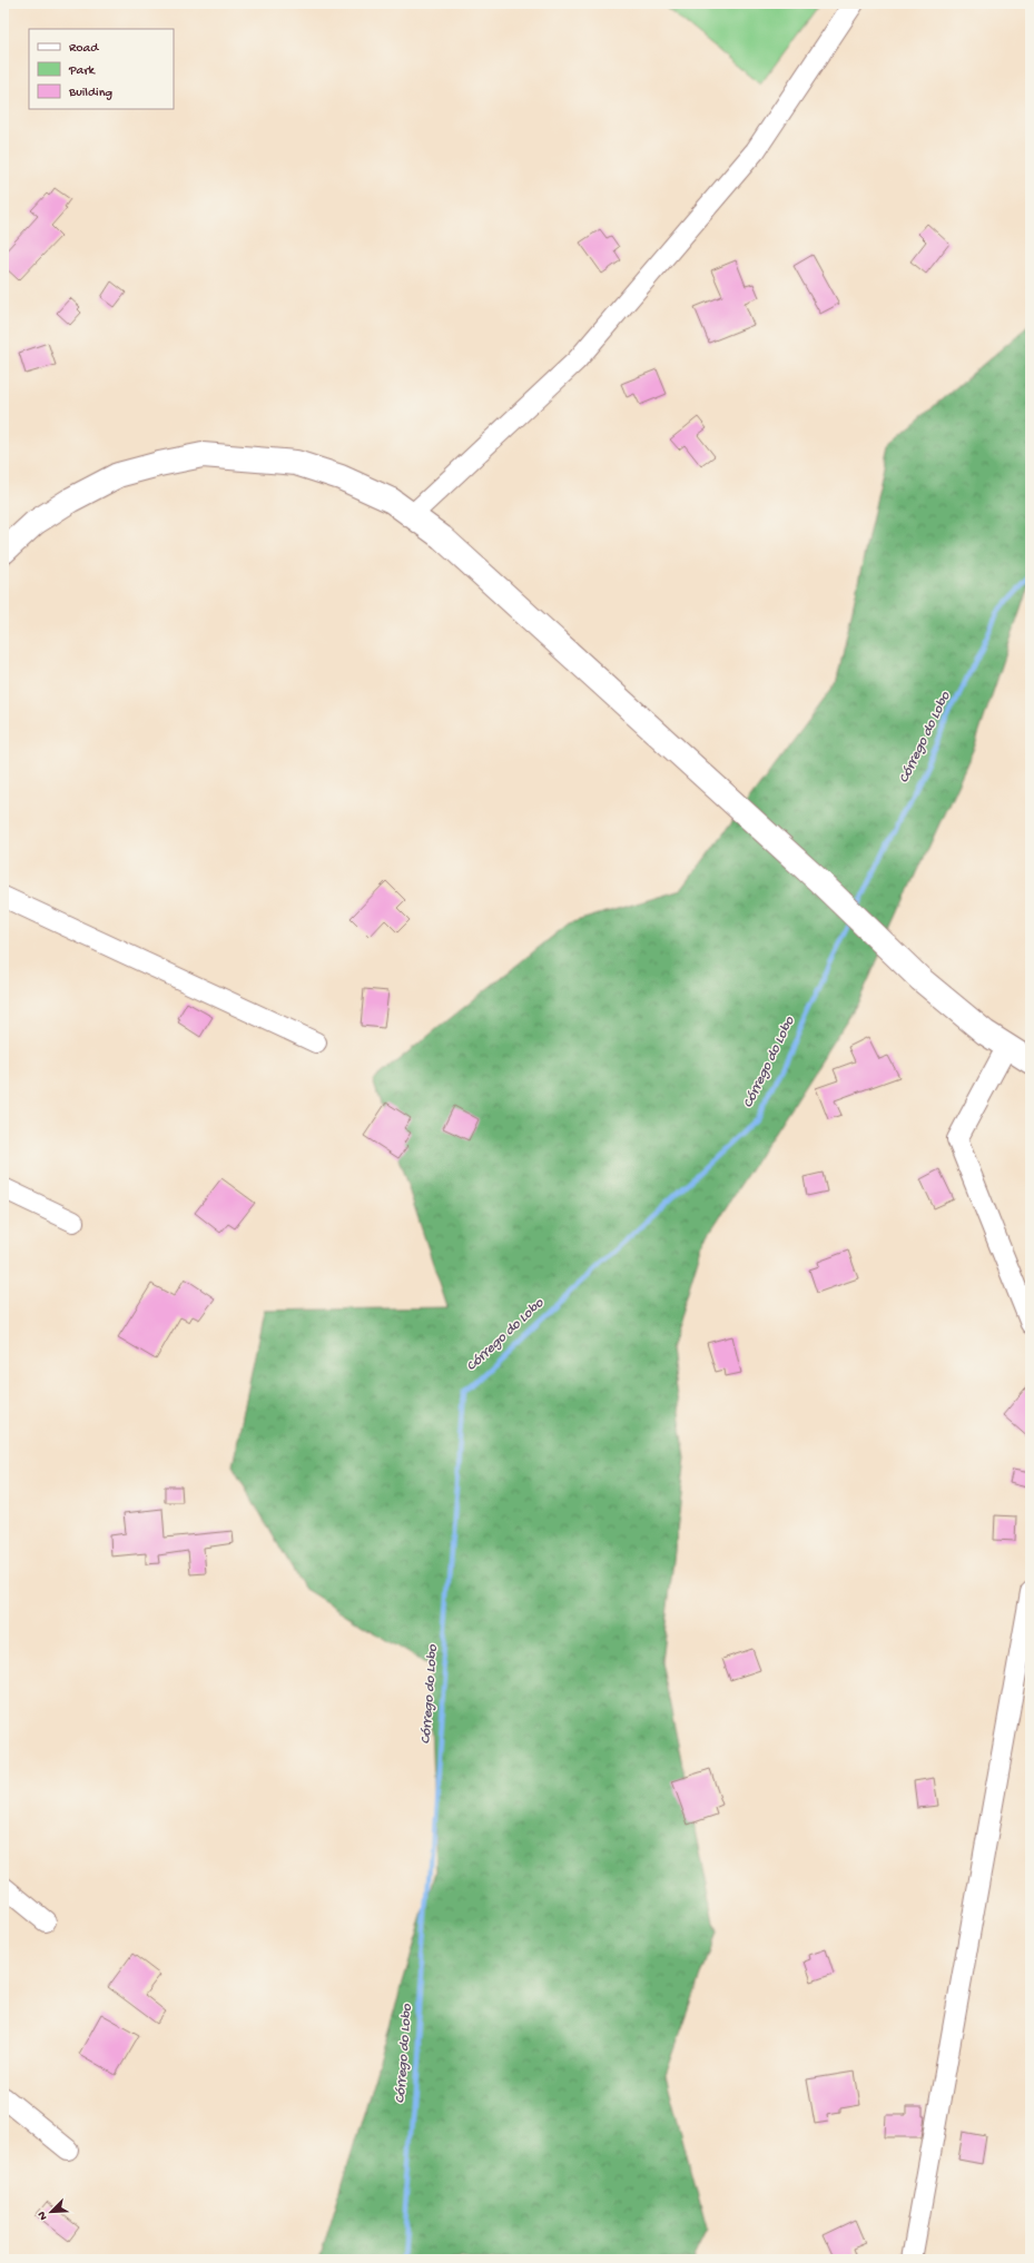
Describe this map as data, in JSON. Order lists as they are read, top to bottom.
{
  "water": ["Córrego do Lobo"],
  "legend": ["Road", "Park", "Building"],
  "north": "bottom left"
}
